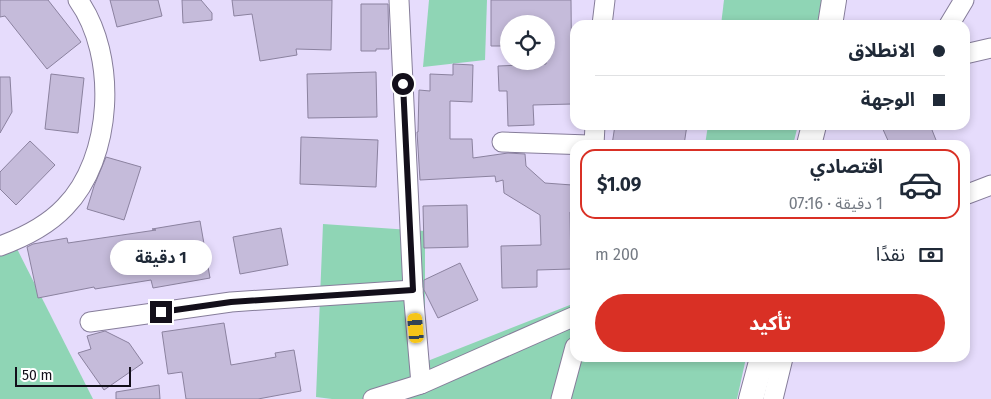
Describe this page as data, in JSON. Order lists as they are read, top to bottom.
{
  "scale_bar": "50 m",
  "page": {
    "banner": ["الانطلاق", "الوجهة"],
    "list": [
      {
        "name": "اقتصادي",
        "note": "1 دقيقة · 07:16",
        "value": "$1.09"
      }
    ],
    "pay": ["نقدًا", "200 m"],
    "bubble": "1 دقيقة",
    "buttons": "تأكيد",
    "scale": "50 m"
  }
}
